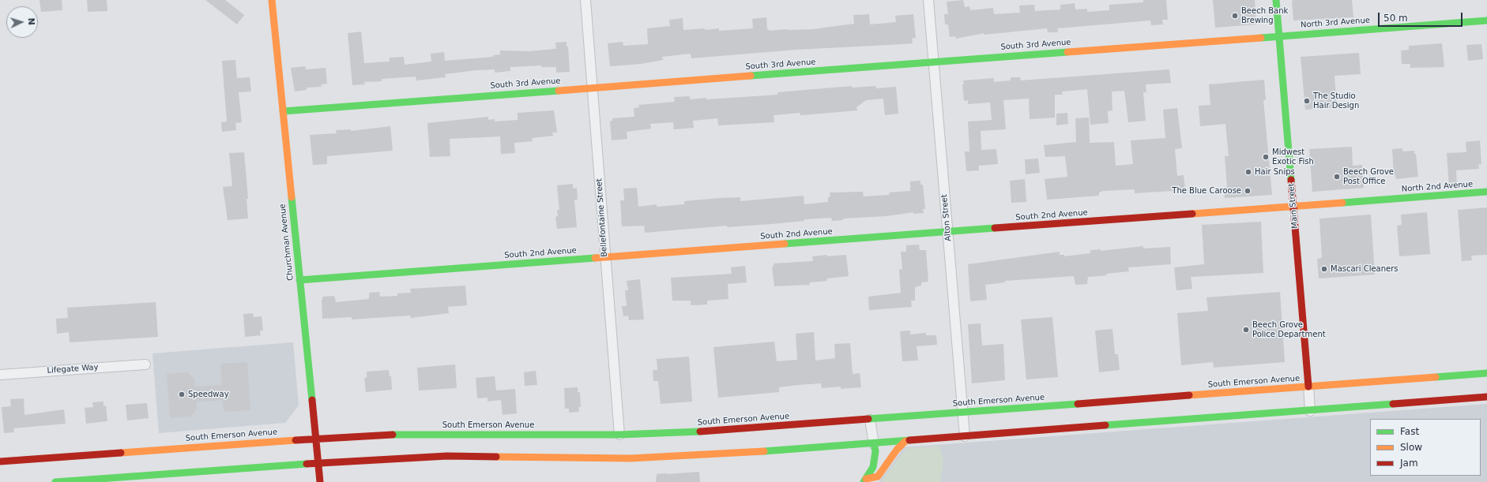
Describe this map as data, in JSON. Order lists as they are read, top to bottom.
{
  "streets": {
    "street": [
      "North 3rd Avenue",
      "South 3rd Avenue",
      "North 2nd Avenue",
      "Main Street",
      "South 2nd Avenue",
      "Bellefontaine Street",
      "Alton Street",
      "Churchman Avenue",
      "Lifegate Way",
      "South Emerson Avenue"
    ]
  },
  "crossings": [
    ["North 3rd Avenue", "South 3rd Avenue"],
    ["North 3rd Avenue", "Main Street"],
    ["South 3rd Avenue", "Main Street"],
    ["South 3rd Avenue", "Bellefontaine Street"],
    ["South 3rd Avenue", "Alton Street"],
    ["South 3rd Avenue", "Churchman Avenue"],
    ["North 2nd Avenue", "Main Street"],
    ["North 2nd Avenue", "South 2nd Avenue"],
    ["Main Street", "South 2nd Avenue"],
    ["Main Street", "South Emerson Avenue"],
    ["South 2nd Avenue", "Bellefontaine Street"],
    ["South 2nd Avenue", "Alton Street"],
    ["South 2nd Avenue", "Churchman Avenue"],
    ["Bellefontaine Street", "South Emerson Avenue"],
    ["Alton Street", "South Emerson Avenue"],
    ["Churchman Avenue", "South Emerson Avenue"]
  ],
  "places": [
    "Beech Bank Brewing",
    "The Studio Hair Design",
    "Midwest Exotic Fish",
    "Hair Snips",
    "Beech Grove Post Office",
    "The Blue Caroose",
    "Mascari Cleaners",
    "Beech Grove Police Department",
    "Speedway"
  ],
  "legend": ["Fast", "Slow", "Jam"],
  "scale_bar": "50 m",
  "north": "right"
}
